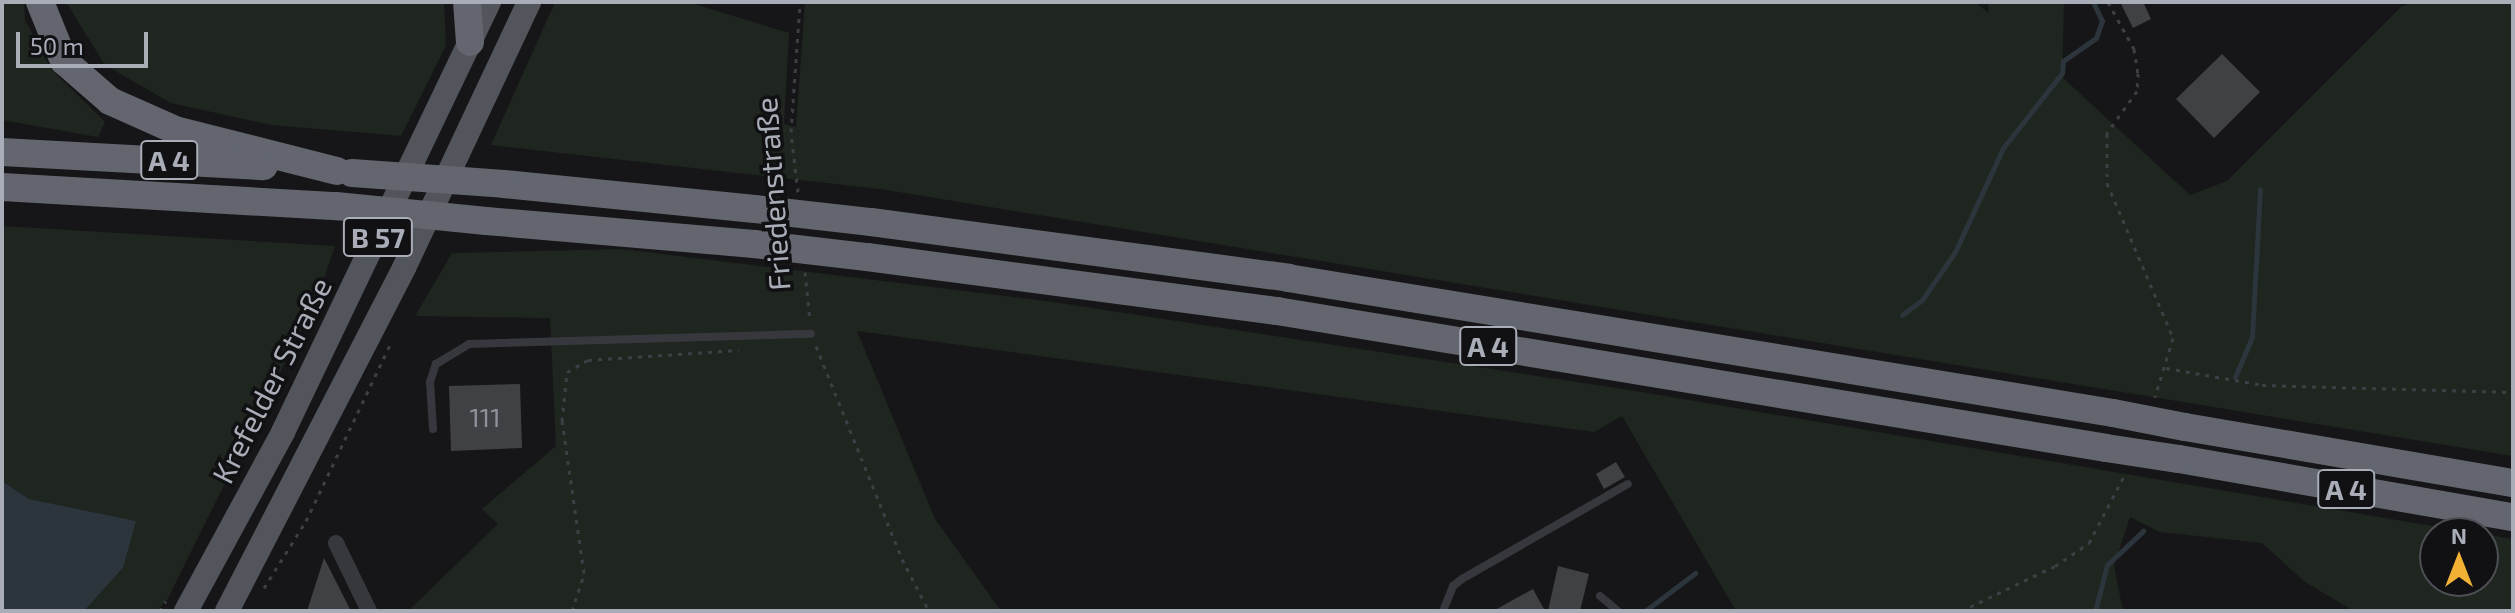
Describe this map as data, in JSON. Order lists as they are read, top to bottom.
{
  "streets": {
    "highway": ["A 4"],
    "main road": ["B 57", "Krefelder Straße"],
    "lane": ["Friedenstraße"]
  },
  "house_numbers": ["111"],
  "scale_bar": "50 m",
  "north": "top"
}
